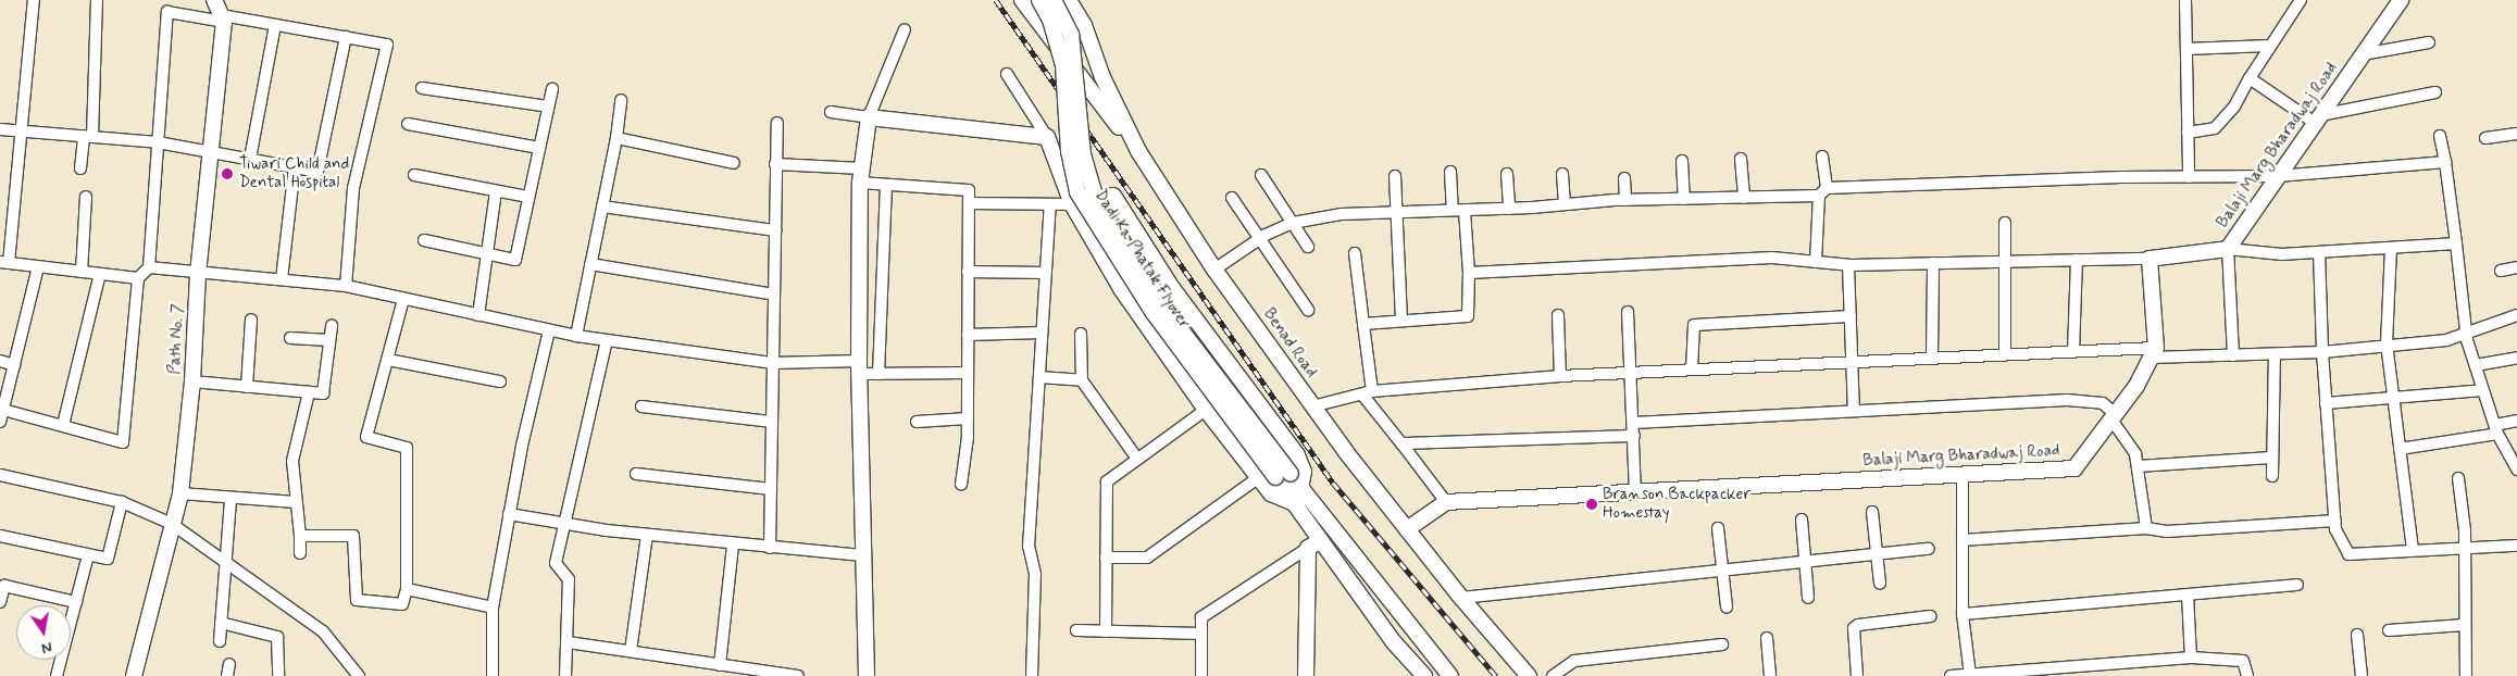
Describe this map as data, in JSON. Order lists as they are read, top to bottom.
{
  "streets": {
    "street": [
      "Balaji Marg Bharadwaj Road",
      "Dadi Ka Phatak Flyover",
      "Path No. 7",
      "Benad Road"
    ]
  },
  "places": ["Tiwari Child and Dental Hospital", "Branson Backpacker Homestay"],
  "north": "bottom"
}
